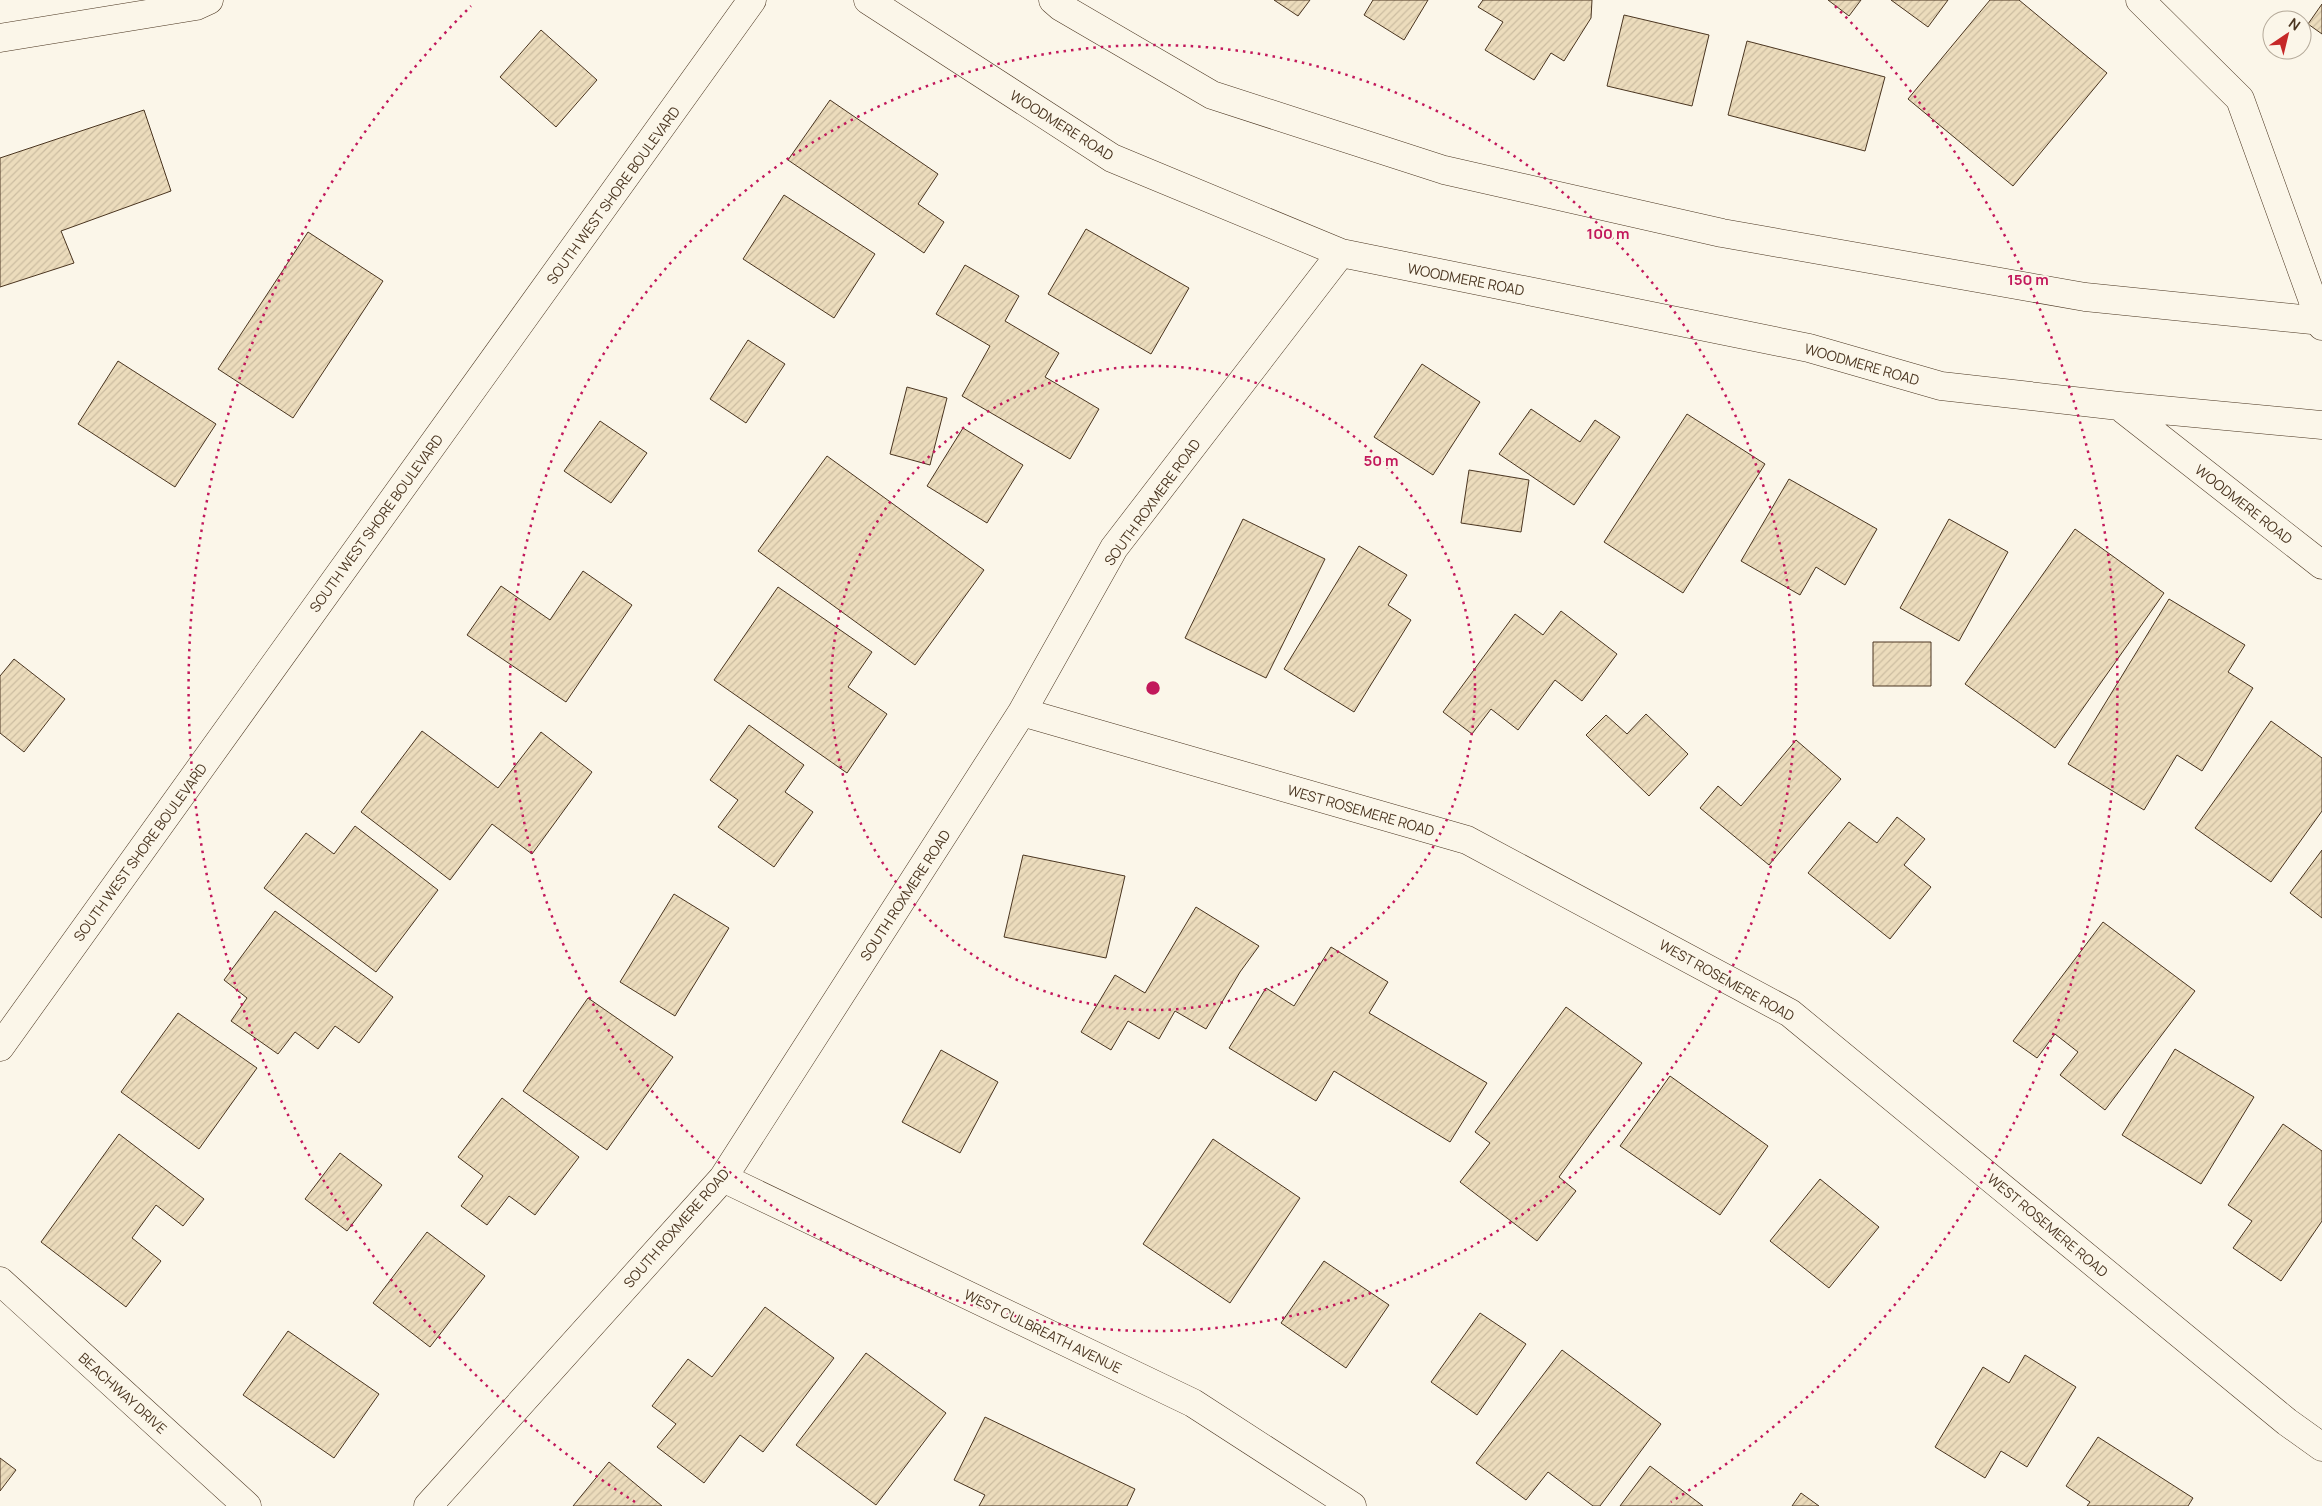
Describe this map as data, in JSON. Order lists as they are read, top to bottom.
{
  "streets": {
    "street": [
      "WOODMERE ROAD",
      "SOUTH WEST SHORE BOULEVARD",
      "SOUTH ROXMERE ROAD",
      "WEST ROSEMERE ROAD",
      "WEST CULBREATH AVENUE",
      "BEACHWAY DRIVE"
    ]
  },
  "crossings": [
    ["WOODMERE ROAD", "SOUTH ROXMERE ROAD"],
    ["SOUTH ROXMERE ROAD", "WEST ROSEMERE ROAD"],
    ["SOUTH ROXMERE ROAD", "WEST CULBREATH AVENUE"]
  ],
  "north": "top right",
  "rings": ["100 m", "150 m", "50 m"]
}
